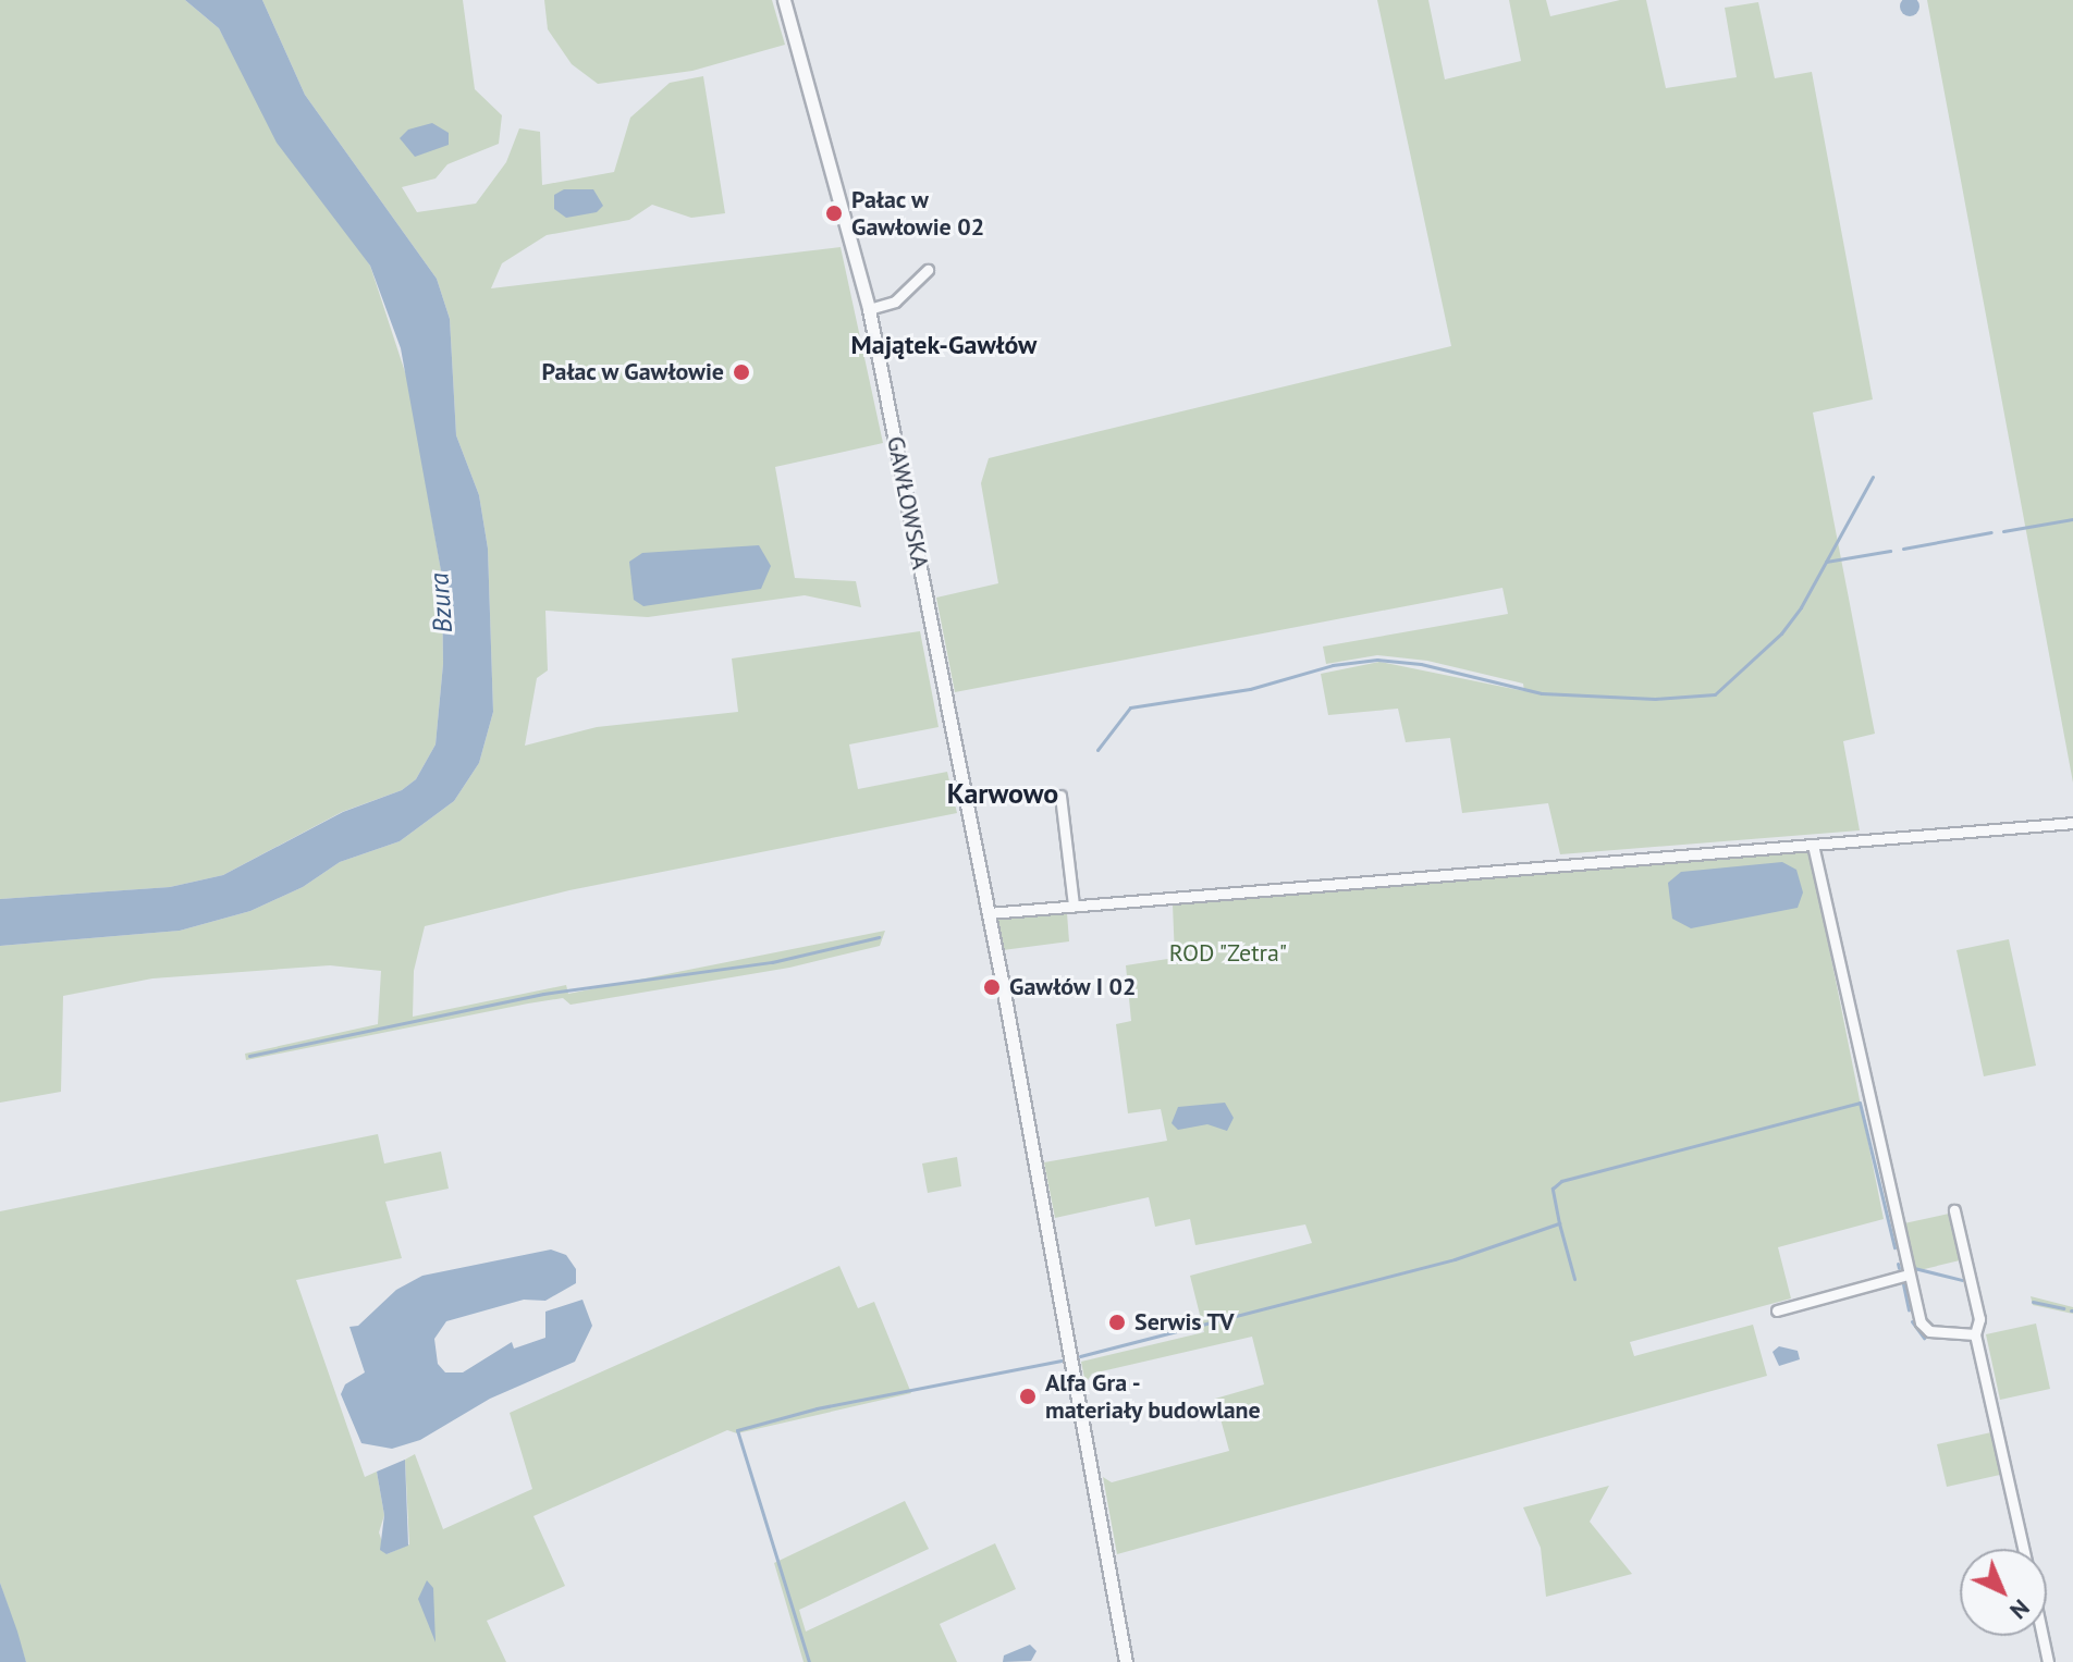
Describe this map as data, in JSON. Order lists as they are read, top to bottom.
{
  "streets": {
    "street": ["GAWŁOWSKA"]
  },
  "districts": ["Majątek-Gawłów", "Karwowo"],
  "water": ["Bzura"],
  "parks": ["ROD \"Zetra\""],
  "places": [
    "Pałac w Gawłowie 02",
    "Pałac w Gawłowie",
    "Gawłów I 02",
    "Serwis TV",
    "Alfa Gra - materiały budowlane"
  ],
  "north": "bottom right"
}
